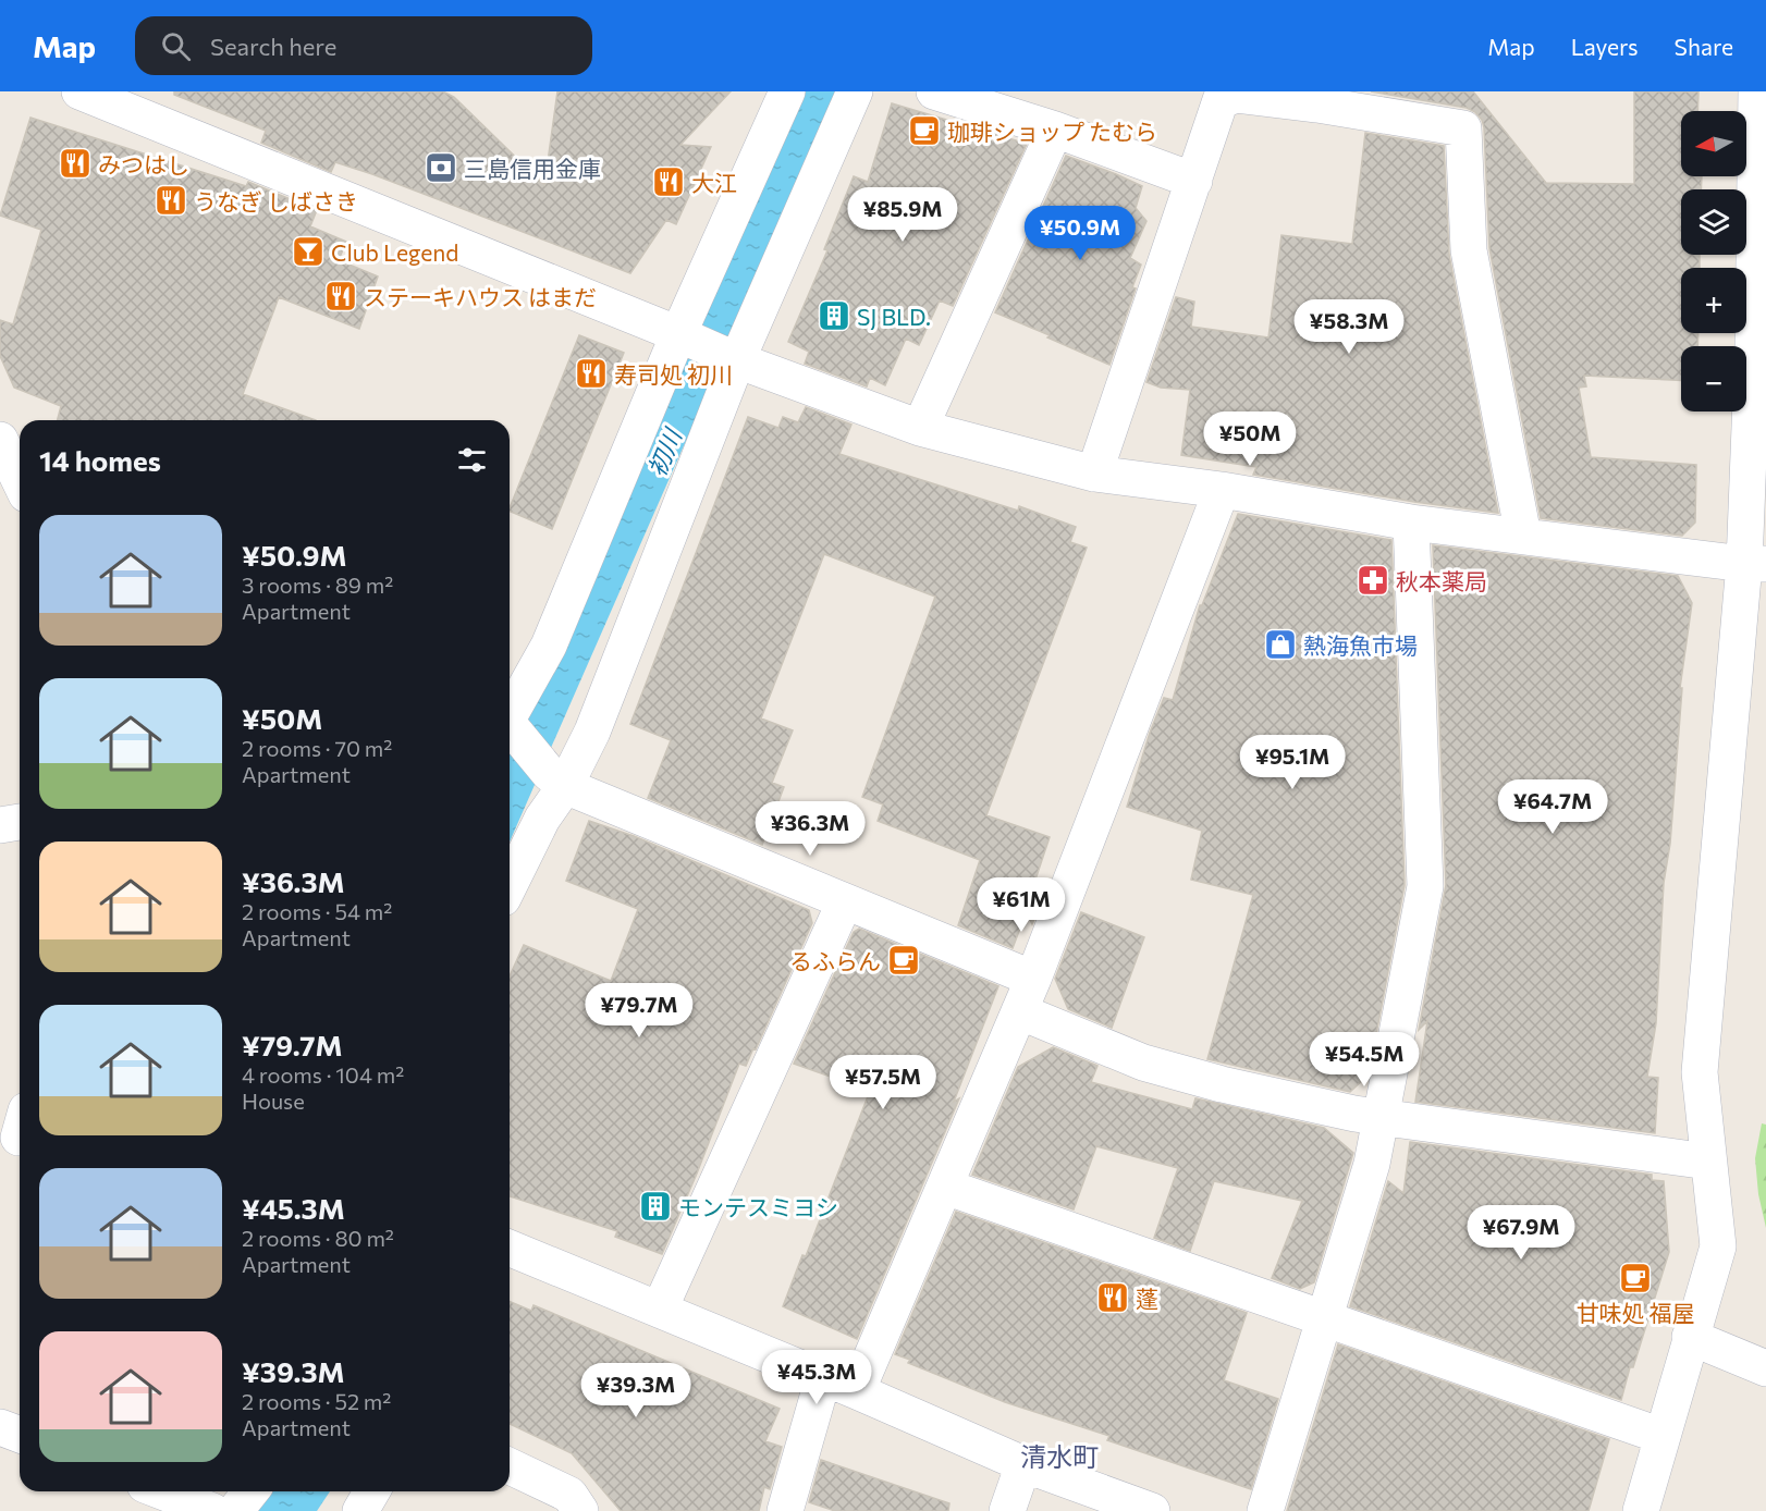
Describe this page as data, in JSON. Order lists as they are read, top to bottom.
{
  "districts": ["清水町"],
  "water": ["初川"],
  "places": {
    "cafe": ["珈琲ショップ たむら", "るふらん", "甘味処 福屋"],
    "restaurant": [
      "みつはし",
      "大江",
      "うなぎ しばさき",
      "ステーキハウス はまだ",
      "寿司処 初川",
      "蓬"
    ],
    "bank": ["三島信用金庫"],
    "bar": ["Club Legend"],
    "building": ["SJ BLD.", "モンテスミヨシ"],
    "pharmacy": ["秋本薬局"],
    "shop": ["熱海魚市場"]
  },
  "north": "left",
  "page": {
    "header": "Map",
    "search": "Search here",
    "nav": ["Map", "Layers", "Share"],
    "map_buttons": ["+", "−"],
    "price": [
      "¥85.9M",
      "¥50.9M",
      "¥58.3M",
      "¥50M",
      "¥95.1M",
      "¥64.7M",
      "¥36.3M",
      "¥61M",
      "¥79.7M",
      "¥54.5M",
      "¥57.5M",
      "¥67.9M",
      "¥45.3M",
      "¥39.3M"
    ],
    "heading": "14 homes",
    "list": [
      {
        "name": "¥50.9M",
        "note": "3 rooms · 89 m² · Apartment"
      },
      {
        "name": "¥50M",
        "note": "2 rooms · 70 m² · Apartment"
      },
      {
        "name": "¥36.3M",
        "note": "2 rooms · 54 m² · Apartment"
      },
      {
        "name": "¥79.7M",
        "note": "4 rooms · 104 m² · House"
      },
      {
        "name": "¥45.3M",
        "note": "2 rooms · 80 m² · Apartment"
      },
      {
        "name": "¥39.3M",
        "note": "2 rooms · 52 m² · Apartment"
      }
    ]
  }
}
